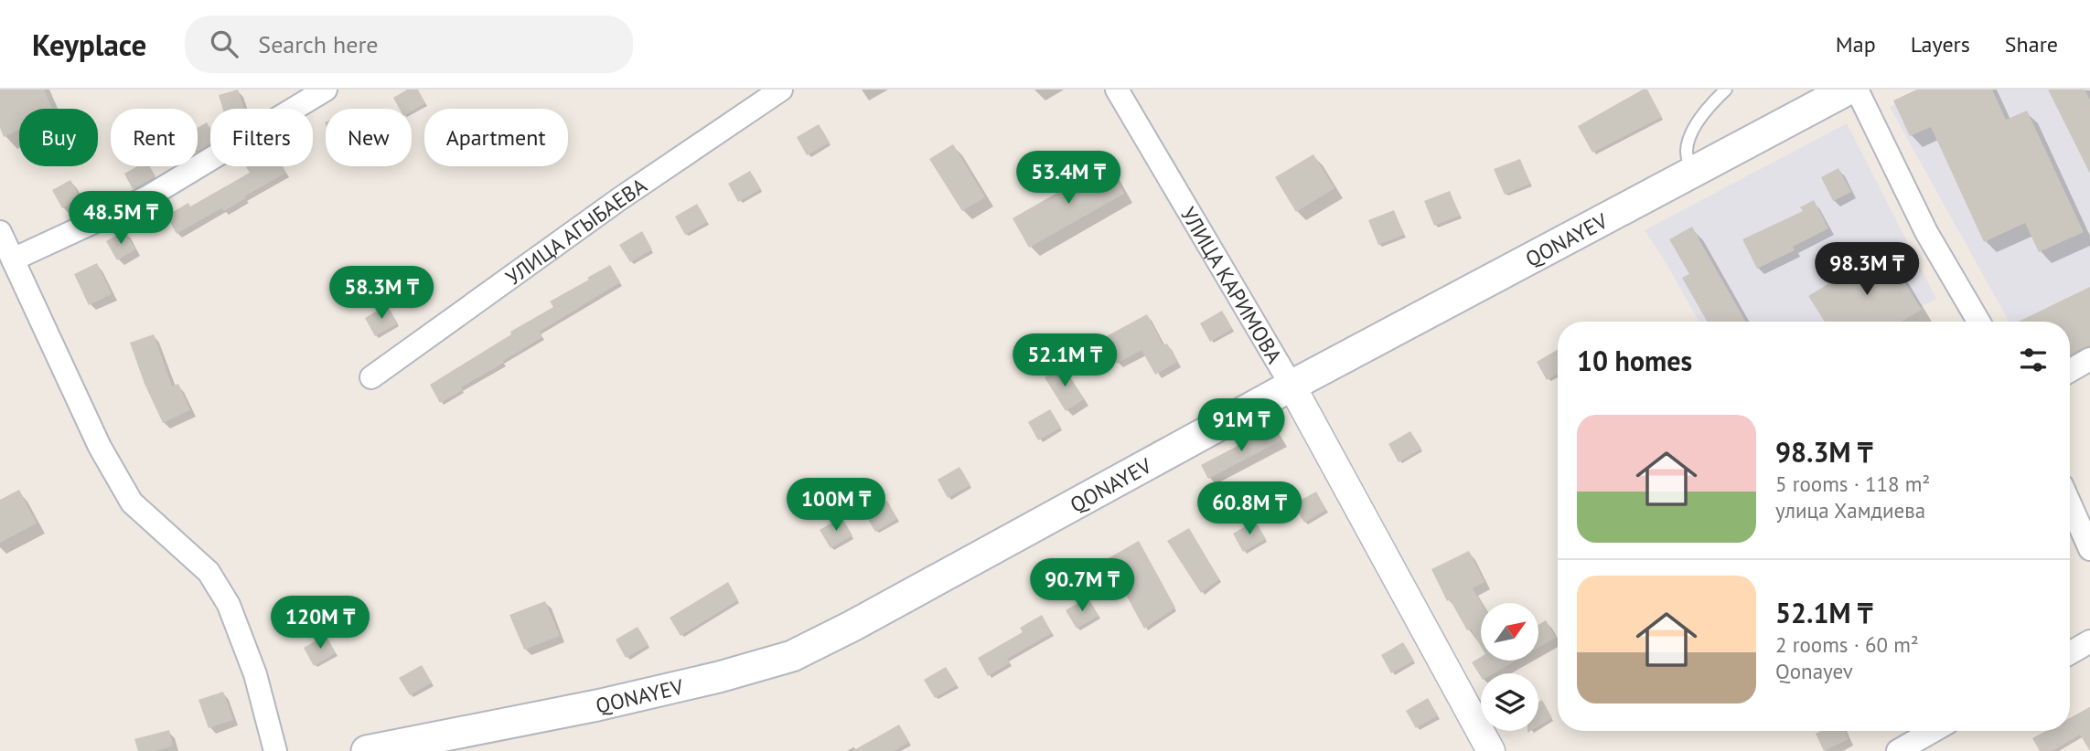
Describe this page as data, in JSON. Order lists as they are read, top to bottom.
{
  "streets": {
    "main road": ["QONAYEV"],
    "street": ["УЛИЦА АГЫБАЕВА", "УЛИЦА КАРИМОВА"]
  },
  "crossings": [
    ["QONAYEV", "УЛИЦА КАРИМОВА"]
  ],
  "north": "top right",
  "page": {
    "header": "Keyplace",
    "search": "Search here",
    "nav": ["Map", "Layers", "Share"],
    "chip": [
      "Buy",
      "Rent",
      "Filters",
      "New",
      "Apartment"
    ],
    "price": [
      "53.4M ₸",
      "48.5M ₸",
      "98.3M ₸",
      "58.3M ₸",
      "52.1M ₸",
      "91M ₸",
      "100M ₸",
      "60.8M ₸",
      "90.7M ₸",
      "120M ₸"
    ],
    "heading": "10 homes",
    "list": [
      {
        "name": "98.3M ₸",
        "note": "5 rooms · 118 m² · улица Хамдиева"
      },
      {
        "name": "52.1M ₸",
        "note": "2 rooms · 60 m² · Qonayev"
      }
    ]
  }
}
